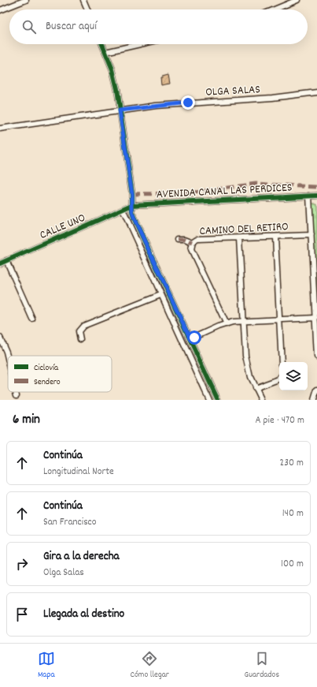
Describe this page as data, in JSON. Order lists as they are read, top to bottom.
{
  "streets": {
    "street": [
      "OLGA SALAS",
      "AVENIDA CANAL LAS PERDICES",
      "CALLE UNO",
      "CAMINO DEL RETIRO"
    ]
  },
  "crossings": [
    ["AVENIDA CANAL LAS PERDICES", "CALLE UNO"]
  ],
  "legend": ["Ciclovía", "Sendero"],
  "page": {
    "search": "Buscar aquí",
    "heading": ["6 min", "A pie · 470 m"],
    "list": [
      ["Continúa", "Longitudinal Norte", "230 m"],
      ["Continúa", "San Francisco", "140 m"],
      ["Gira a la derecha", "Olga Salas", "100 m"],
      "Llegada al destino"
    ],
    "nav": ["Mapa", "Cómo llegar", "Guardados"]
  }
}
